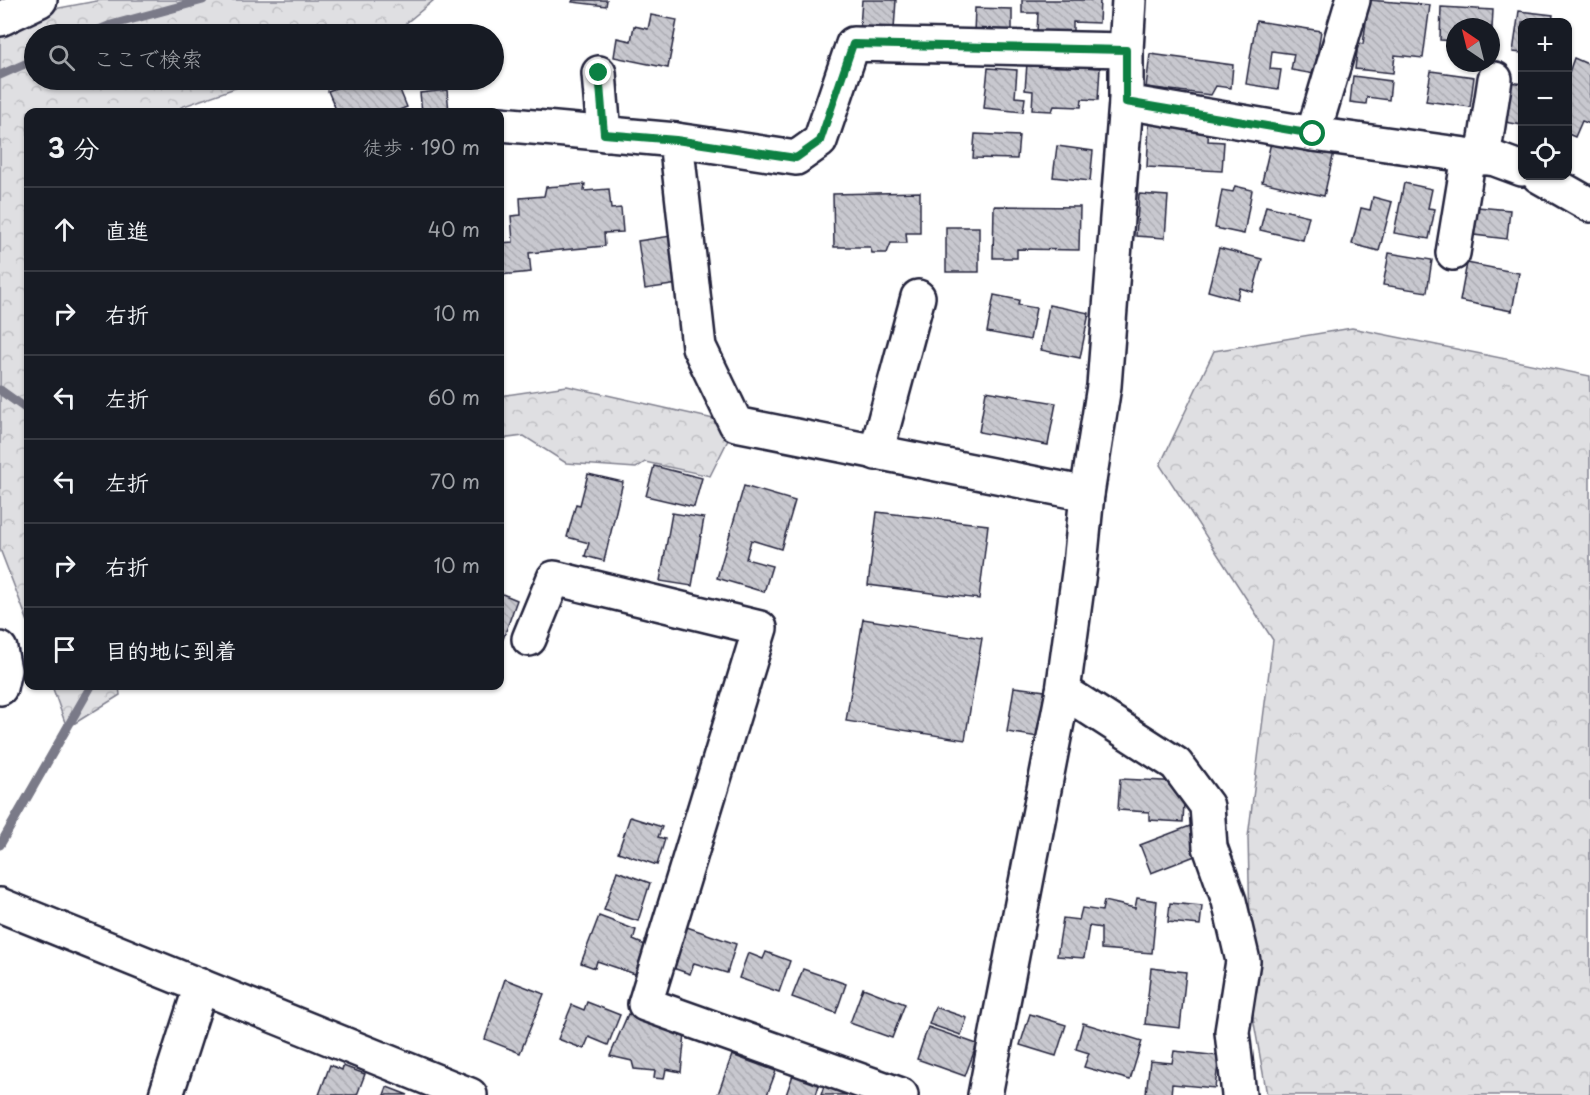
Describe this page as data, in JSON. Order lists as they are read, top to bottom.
{
  "north": "top left",
  "page": {
    "map_buttons": ["+", "−"],
    "search": "ここで検索",
    "heading": ["3 分", "徒歩 · 190 m"],
    "list": [
      ["直進", "40 m"],
      ["右折", "10 m"],
      ["左折", "60 m"],
      ["左折", "70 m"],
      ["右折", "10 m"],
      "目的地に到着"
    ]
  }
}
